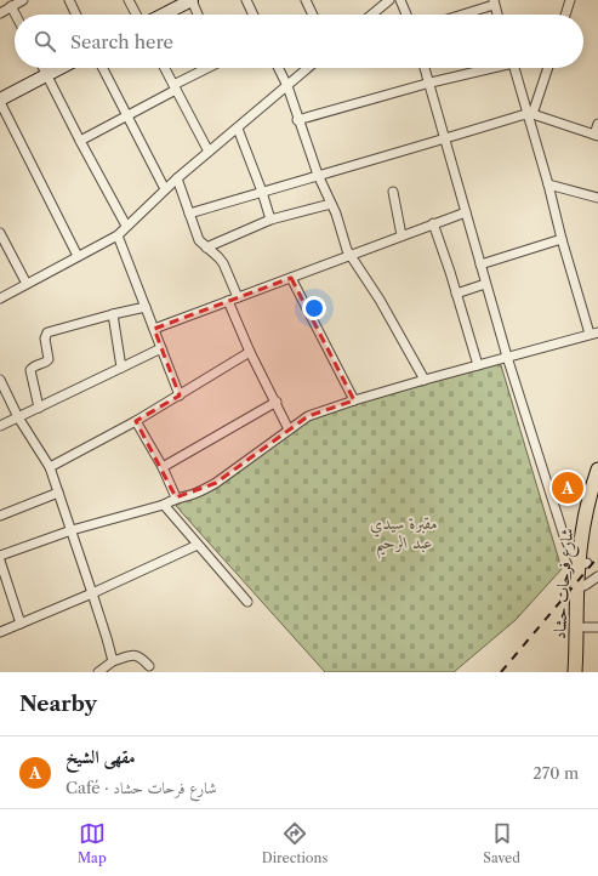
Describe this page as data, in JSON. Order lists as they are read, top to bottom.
{
  "streets": {
    "main road": ["شارع فرحات حشاد"]
  },
  "parks": ["مقبرة سيدي عبد الرحيم"],
  "page": {
    "search": "Search here",
    "pins": "A",
    "heading": "Nearby",
    "list": [
      {
        "mark": "A",
        "name": "مقهى الشيخ",
        "note": "Café · شارع فرحات حشاد",
        "value": "270 m"
      }
    ],
    "nav": ["Map", "Directions", "Saved"]
  }
}
